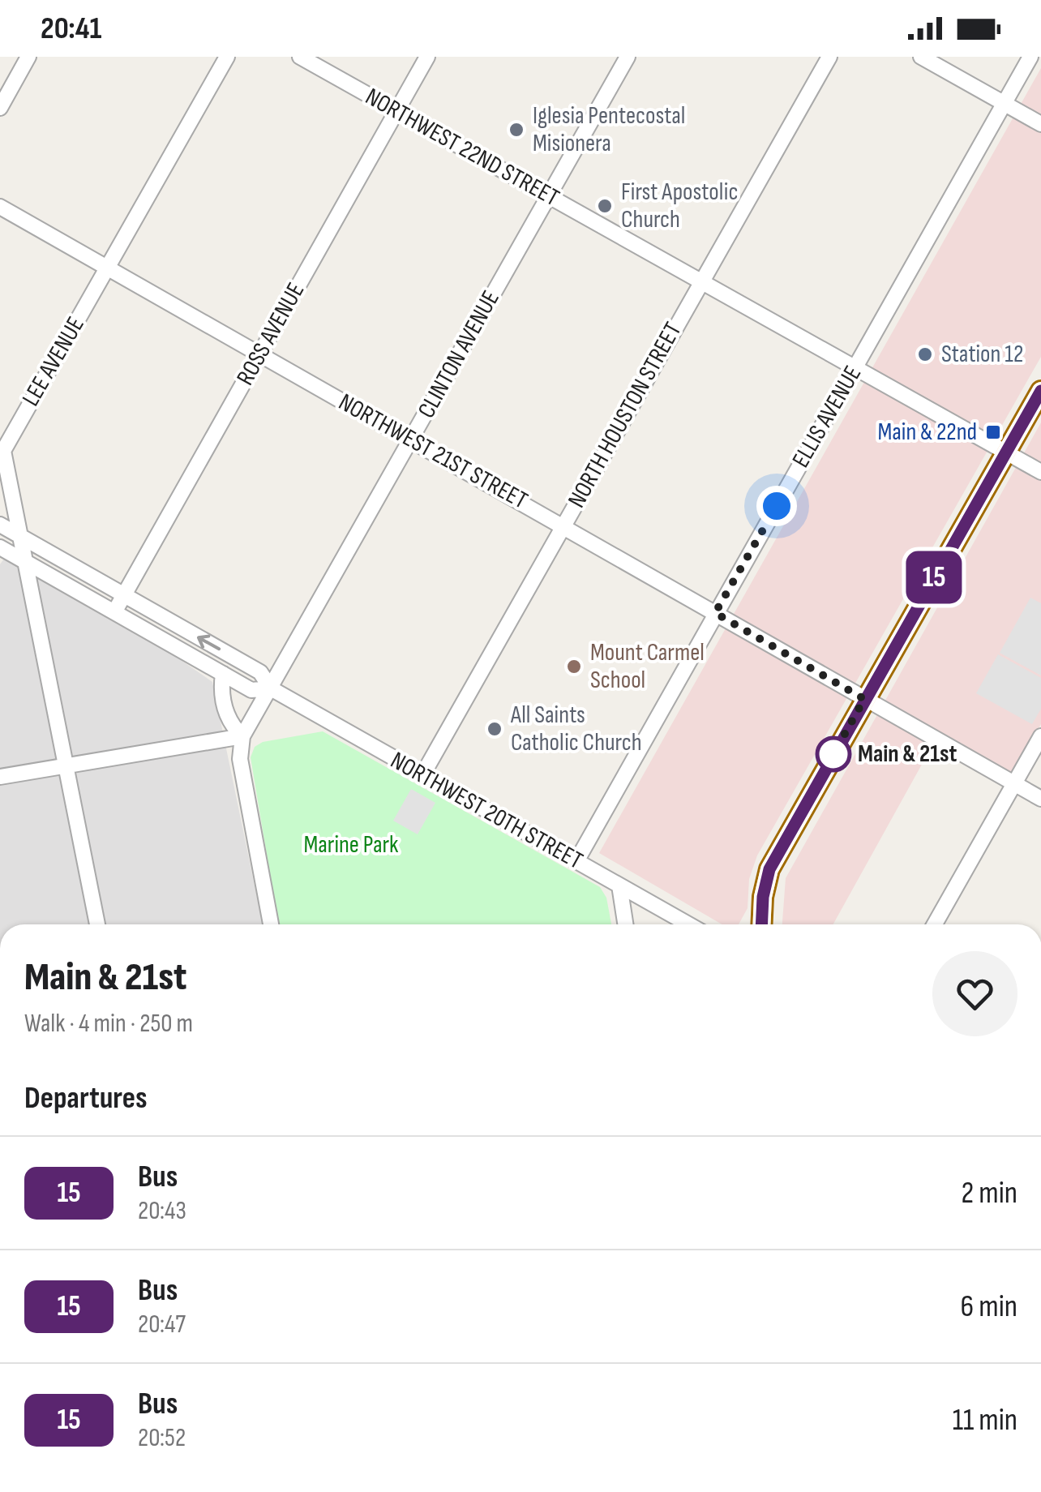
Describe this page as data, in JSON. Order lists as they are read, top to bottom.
{
  "streets": {
    "street": [
      "NORTHWEST 22ND STREET",
      "ROSS AVENUE",
      "CLINTON AVENUE",
      "LEE AVENUE",
      "NORTH HOUSTON STREET",
      "ELLIS AVENUE",
      "NORTHWEST 21ST STREET",
      "NORTHWEST 20TH STREET"
    ]
  },
  "crossings": [
    ["NORTHWEST 22ND STREET", "ROSS AVENUE"],
    ["NORTHWEST 22ND STREET", "CLINTON AVENUE"],
    ["NORTHWEST 22ND STREET", "NORTH HOUSTON STREET"],
    ["NORTHWEST 22ND STREET", "ELLIS AVENUE"],
    ["ROSS AVENUE", "NORTHWEST 21ST STREET"],
    ["ROSS AVENUE", "NORTHWEST 20TH STREET"],
    ["CLINTON AVENUE", "NORTHWEST 21ST STREET"],
    ["CLINTON AVENUE", "NORTHWEST 20TH STREET"],
    ["LEE AVENUE", "NORTHWEST 21ST STREET"],
    ["LEE AVENUE", "NORTHWEST 20TH STREET"],
    ["NORTH HOUSTON STREET", "NORTHWEST 21ST STREET"],
    ["NORTH HOUSTON STREET", "NORTHWEST 20TH STREET"],
    ["ELLIS AVENUE", "NORTHWEST 21ST STREET"],
    ["ELLIS AVENUE", "NORTHWEST 20TH STREET"]
  ],
  "parks": ["Marine Park"],
  "places": {
    "other": [
      "Iglesia Pentecostal Misionera",
      "First Apostolic Church",
      "Station 12",
      "Mount Carmel School",
      "All Saints Catholic Church",
      "Main & 21st"
    ],
    "transit": ["Main & 22nd"]
  },
  "lines": ["bus line 15"],
  "page": {
    "status": "20:41",
    "on_map": "15",
    "heading": [
      ["Main & 21st", "Walk · 4 min · 250 m"],
      "Departures"
    ],
    "list": [
      {
        "mark": "15",
        "name": "Bus",
        "note": "20:43",
        "value": "2 min"
      },
      {
        "mark": "15",
        "name": "Bus",
        "note": "20:47",
        "value": "6 min"
      },
      {
        "mark": "15",
        "name": "Bus",
        "note": "20:52",
        "value": "11 min"
      }
    ]
  }
}
